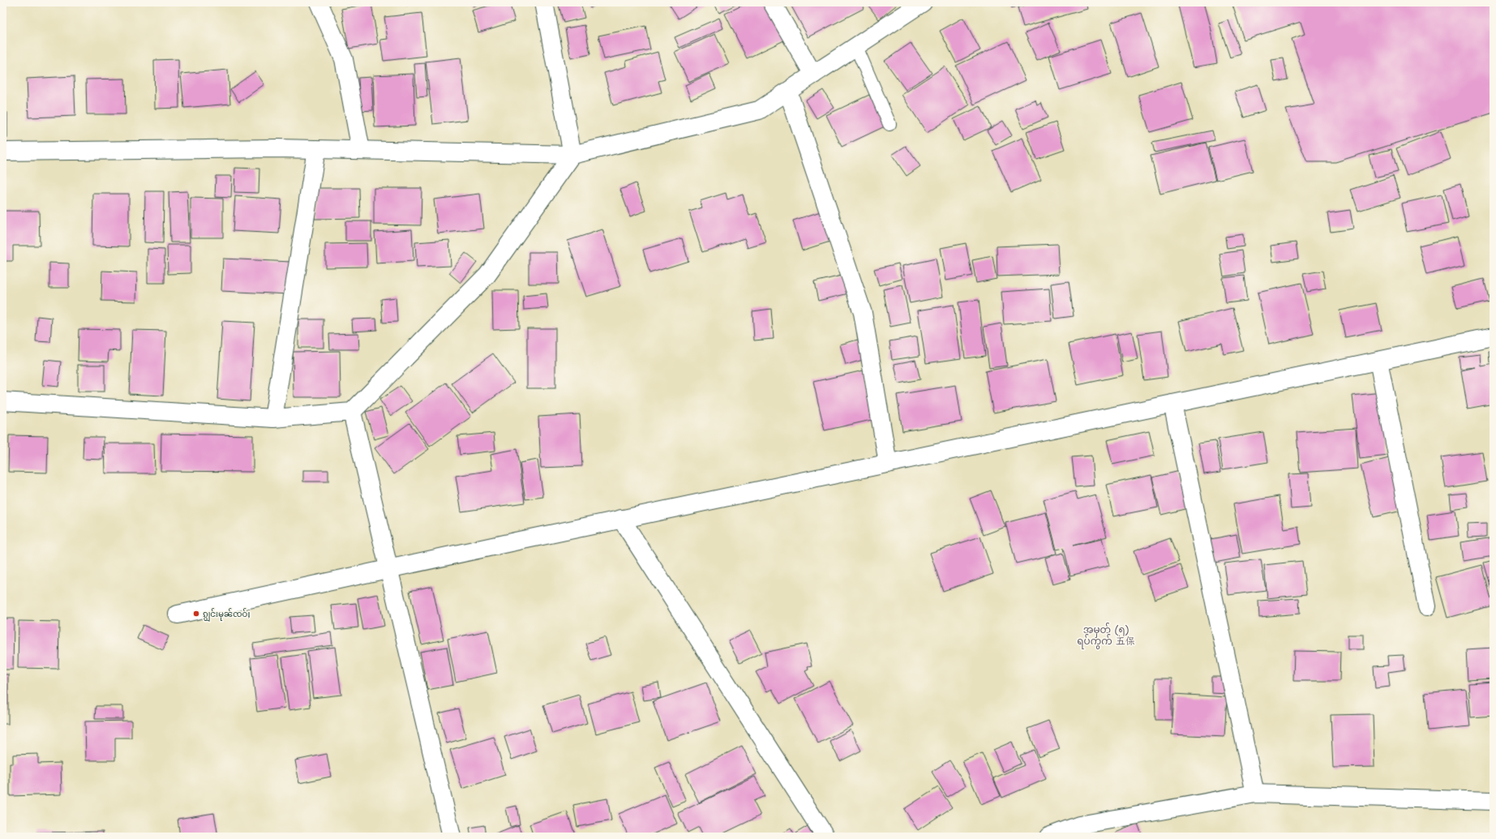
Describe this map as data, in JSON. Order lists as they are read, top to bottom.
{
  "districts": ["အမှတ် (၅) ရပ်ကွက် 五保"],
  "places": ["ၵျွင်းမုၼ်ၸဝ်ႈ"]
}
